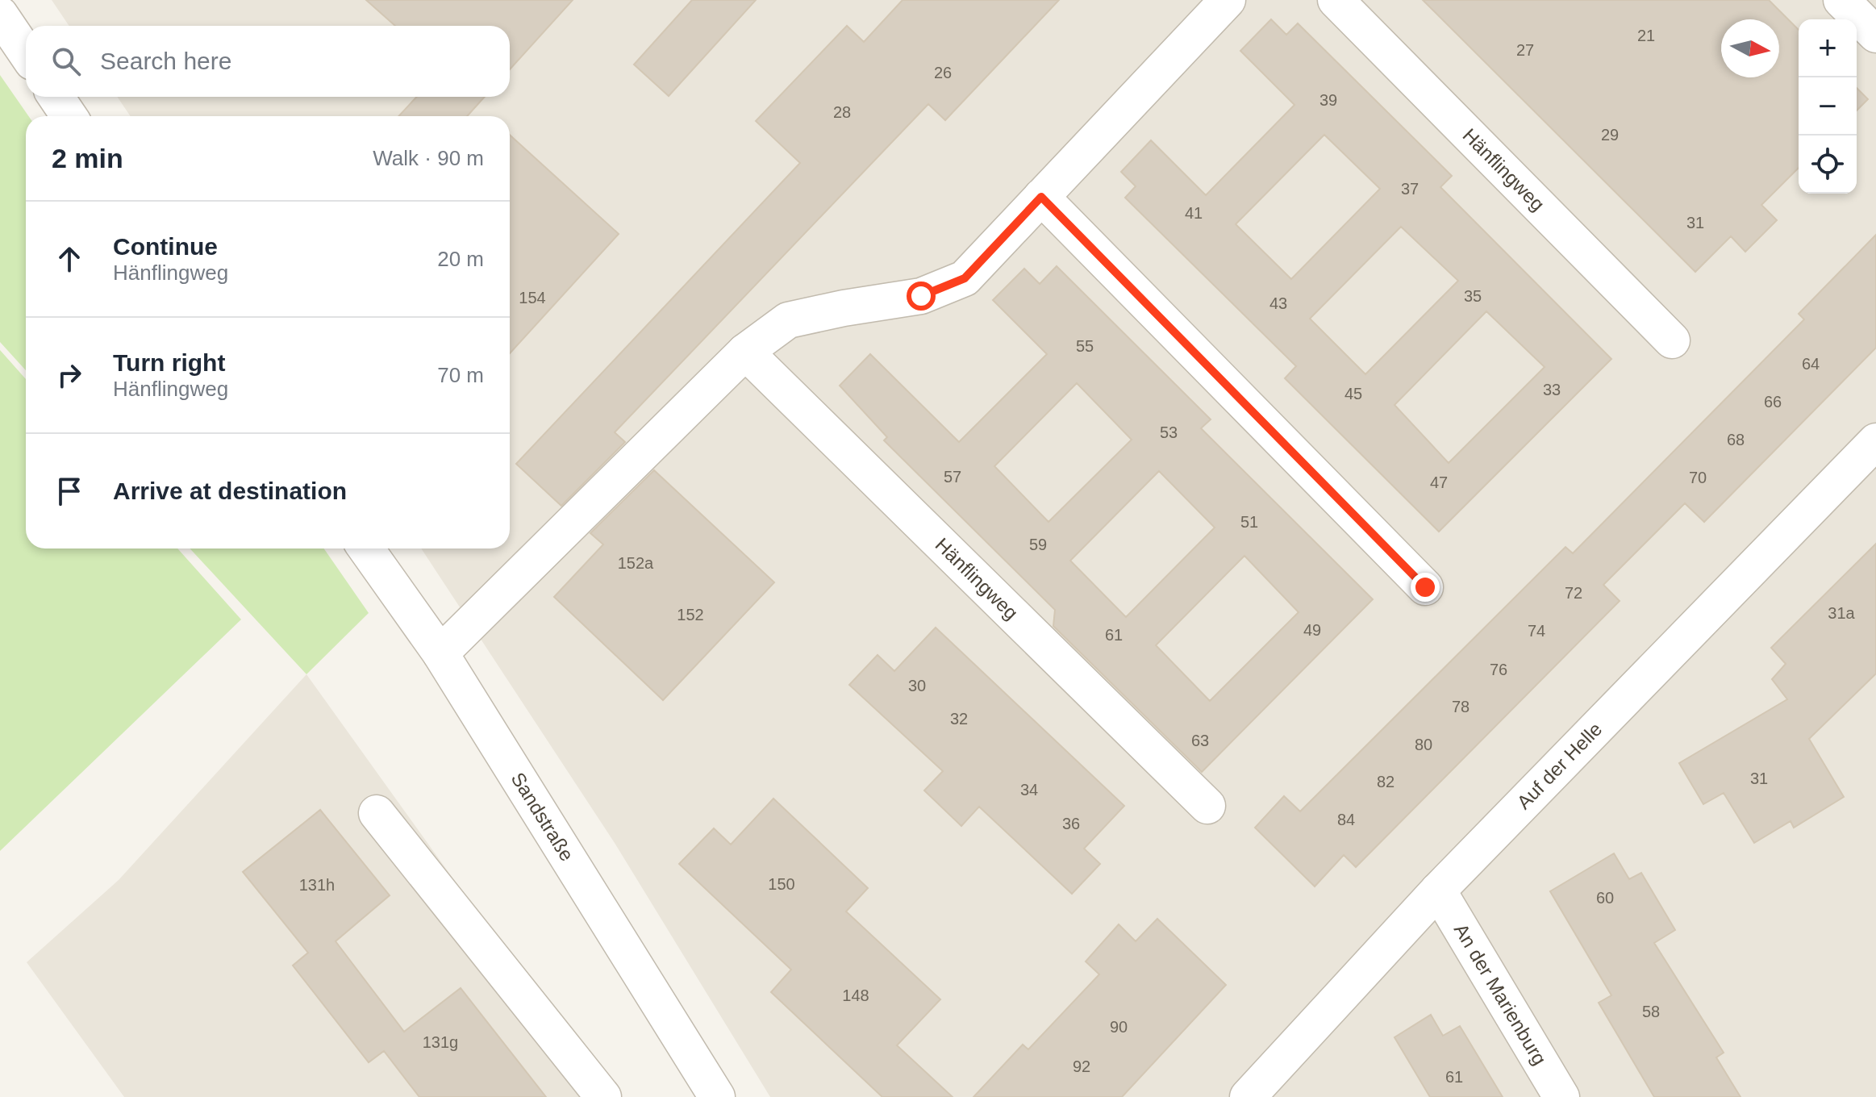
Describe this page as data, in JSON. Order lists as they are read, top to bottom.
{
  "streets": {
    "street": [
      "Hänflingweg",
      "Auf der Helle",
      "Sandstraße",
      "An der Marienburg"
    ]
  },
  "crossings": [
    ["Auf der Helle", "An der Marienburg"]
  ],
  "house_numbers": [
    "21",
    "27",
    "26",
    "39",
    "28",
    "29",
    "37",
    "41",
    "31",
    "35",
    "154",
    "43",
    "55",
    "64",
    "33",
    "45",
    "66",
    "53",
    "68",
    "57",
    "70",
    "47",
    "51",
    "59",
    "152a",
    "72",
    "31a",
    "152",
    "49",
    "74",
    "61",
    "76",
    "30",
    "78",
    "32",
    "63",
    "80",
    "31",
    "82",
    "34",
    "84",
    "36",
    "150",
    "131h",
    "60",
    "148",
    "58",
    "90",
    "131g",
    "92",
    "61"
  ],
  "north": "right",
  "page": {
    "map_buttons": ["+", "−"],
    "search": "Search here",
    "heading": ["2 min", "Walk · 90 m"],
    "list": [
      ["Continue", "Hänflingweg", "20 m"],
      ["Turn right", "Hänflingweg", "70 m"],
      "Arrive at destination"
    ]
  }
}
